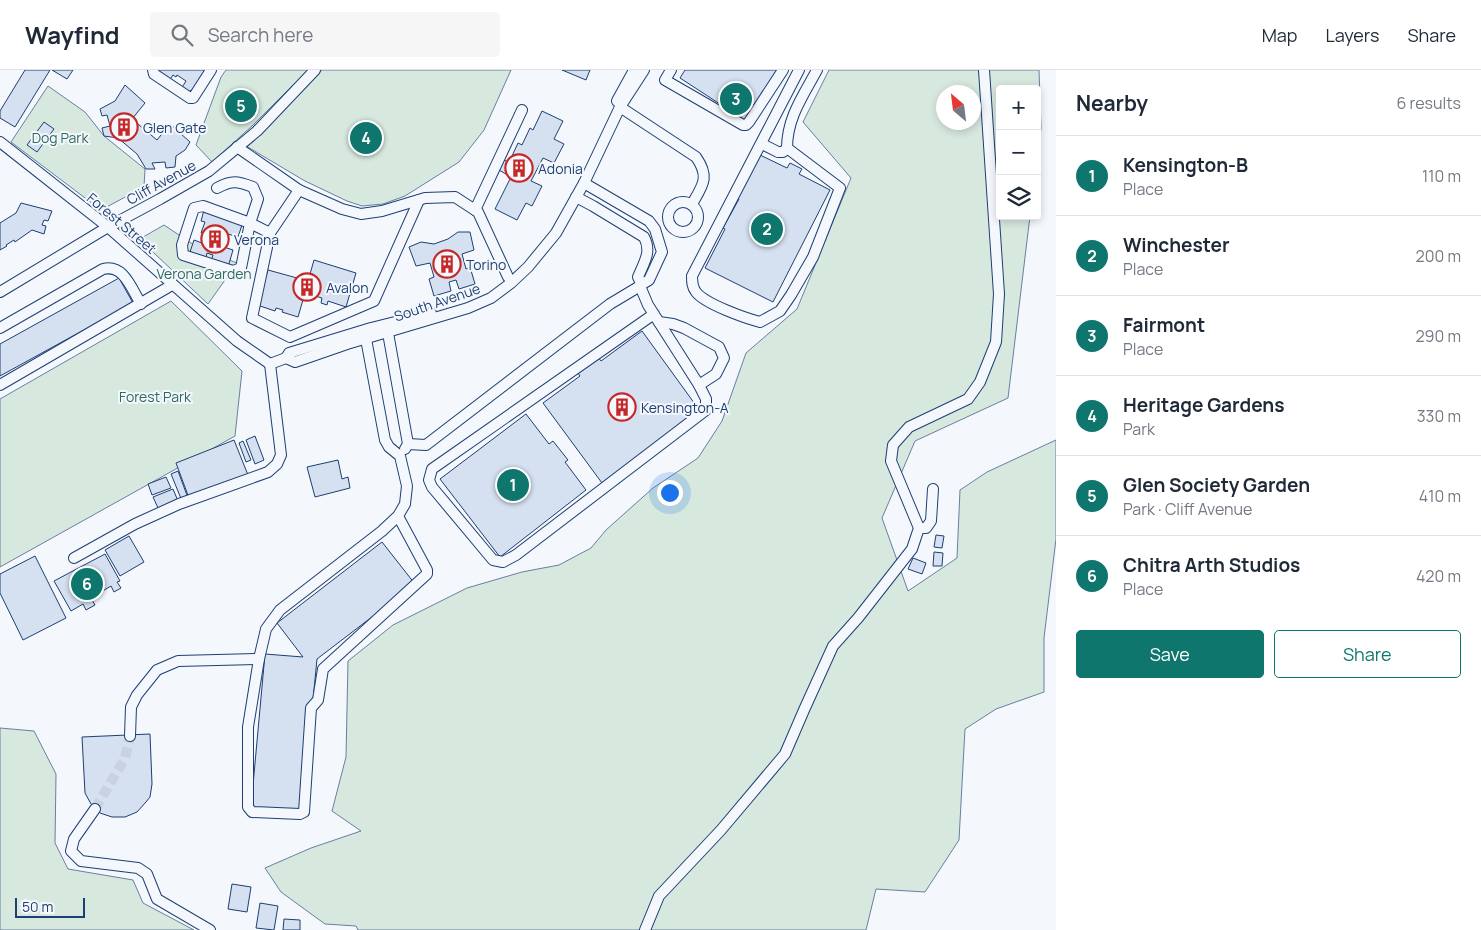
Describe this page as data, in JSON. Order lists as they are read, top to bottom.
{
  "streets": {
    "street": ["Cliff Avenue", "Forest Street", "South Avenue"]
  },
  "crossings": [
    ["Cliff Avenue", "Forest Street"],
    ["Forest Street", "South Avenue"]
  ],
  "parks": ["Dog Park", "Verona Garden", "Forest Park"],
  "places": {
    "building": [
      "Glen Gate",
      "Adonia",
      "Verona",
      "Torino",
      "Avalon",
      "Kensington-A"
    ]
  },
  "scale_bar": "50 m",
  "north": "top left",
  "page": {
    "header": "Wayfind",
    "search": "Search here",
    "nav": ["Map", "Layers", "Share"],
    "heading": ["Nearby", "6 results"],
    "pins": [
      "3",
      "5",
      "4",
      "2",
      "1",
      "6"
    ],
    "map_buttons": ["+", "−"],
    "list": [
      {
        "mark": "1",
        "name": "Kensington-B",
        "note": "Place",
        "value": "110 m"
      },
      {
        "mark": "2",
        "name": "Winchester",
        "note": "Place",
        "value": "200 m"
      },
      {
        "mark": "3",
        "name": "Fairmont",
        "note": "Place",
        "value": "290 m"
      },
      {
        "mark": "4",
        "name": "Heritage Gardens",
        "note": "Park",
        "value": "330 m"
      },
      {
        "mark": "5",
        "name": "Glen Society Garden",
        "note": "Park · Cliff Avenue",
        "value": "410 m"
      },
      {
        "mark": "6",
        "name": "Chitra Arth Studios",
        "note": "Place",
        "value": "420 m"
      }
    ],
    "buttons": ["Save", "Share"],
    "scale": "50 m"
  }
}
